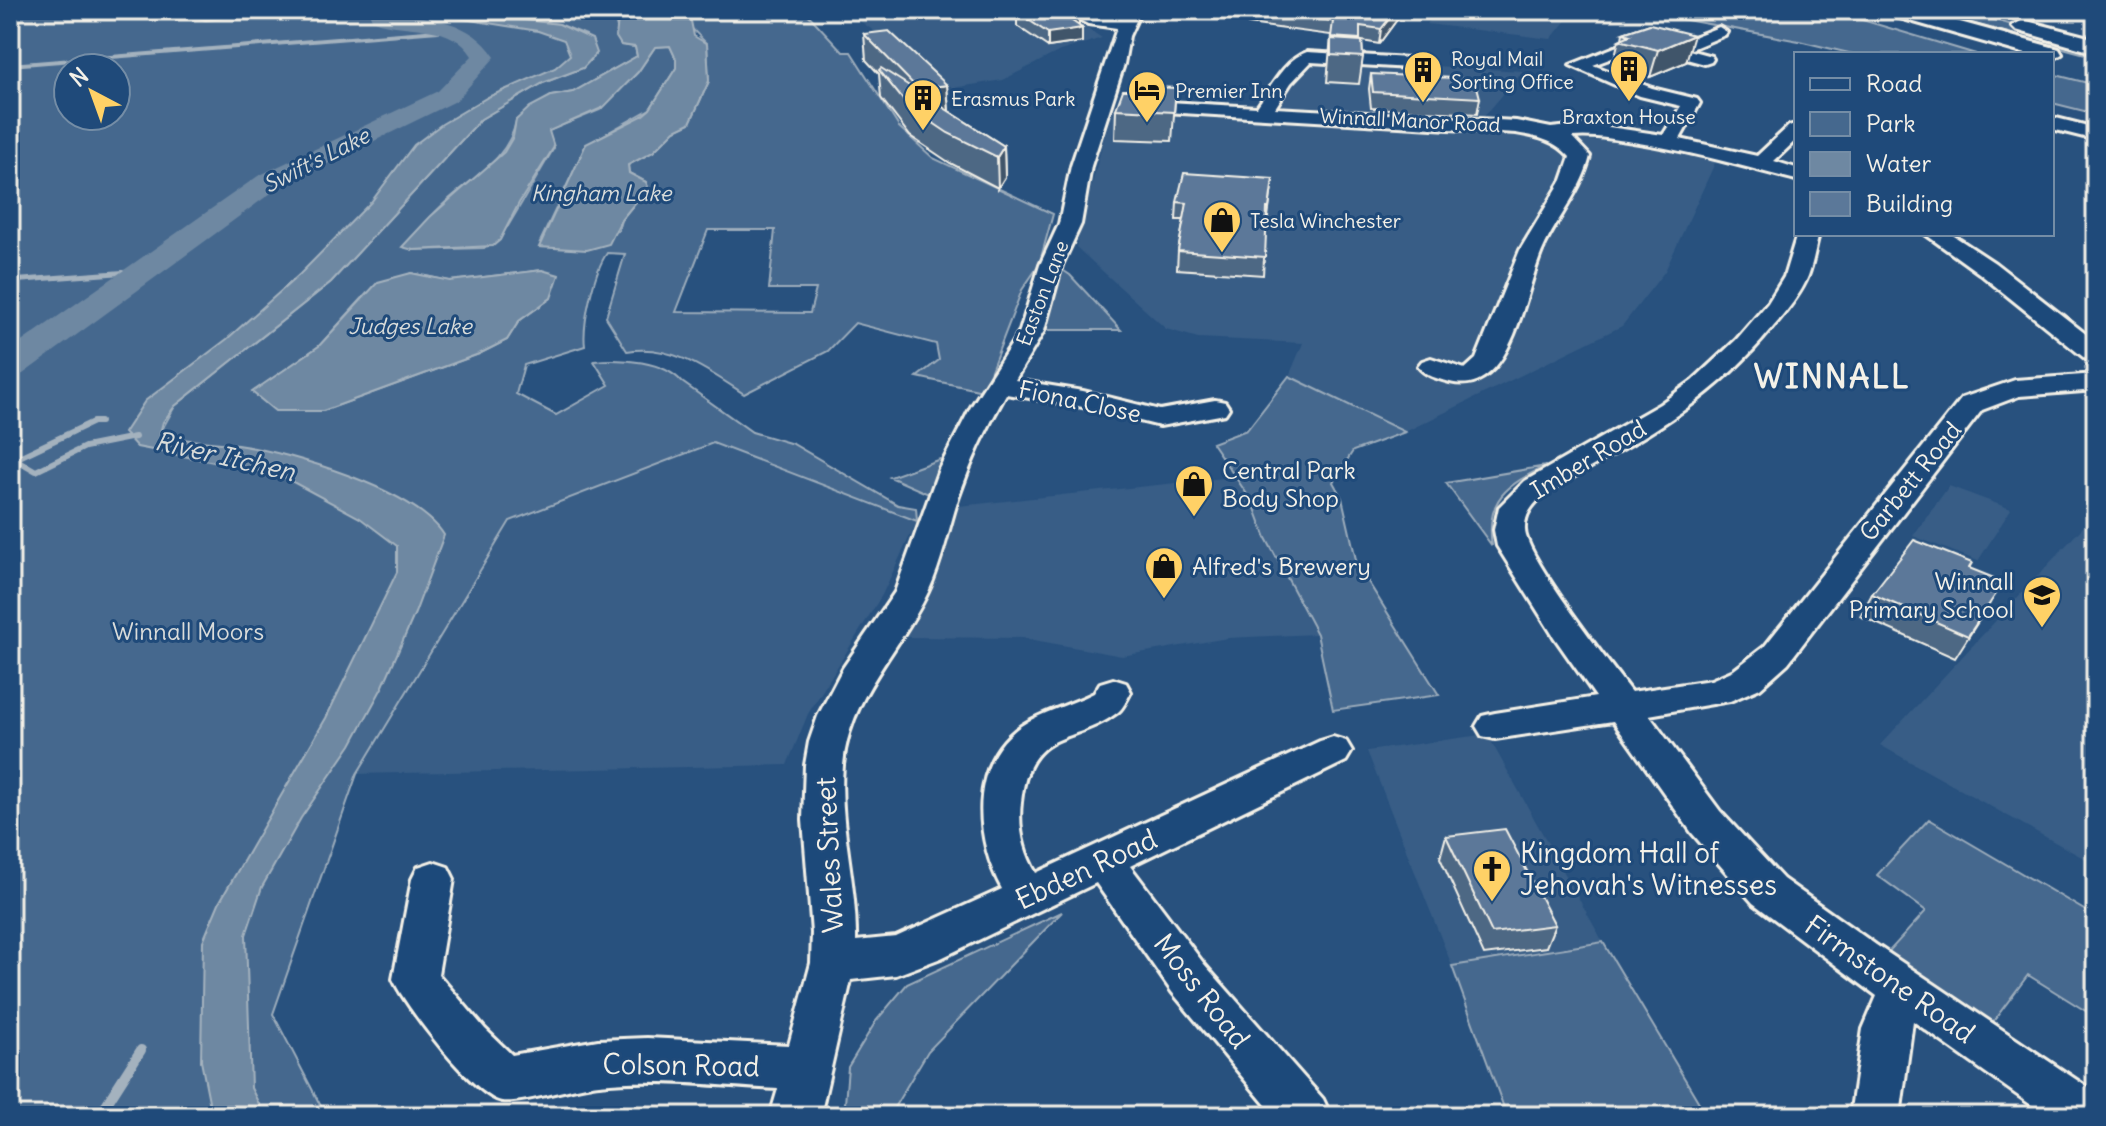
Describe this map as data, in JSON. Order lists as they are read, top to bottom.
{
  "streets": {
    "street": [
      "Winnall Manor Road",
      "Easton Lane",
      "Fiona Close",
      "Imber Road",
      "Garbett Road",
      "Wales Street",
      "Ebden Road",
      "Firmstone Road",
      "Moss Road",
      "Colson Road"
    ]
  },
  "crossings": [
    ["Winnall Manor Road", "Easton Lane"],
    ["Easton Lane", "Fiona Close"],
    ["Easton Lane", "Wales Street"],
    ["Imber Road", "Garbett Road"],
    ["Imber Road", "Firmstone Road"],
    ["Garbett Road", "Firmstone Road"],
    ["Wales Street", "Ebden Road"],
    ["Wales Street", "Colson Road"],
    ["Ebden Road", "Moss Road"]
  ],
  "districts": ["WINNALL"],
  "water": [
    "Swift's Lake",
    "Kingham Lake",
    "Judges Lake",
    "River Itchen"
  ],
  "parks": ["Winnall Moors"],
  "places": {
    "building": ["Braxton House", "Royal Mail Sorting Office", "Erasmus Park"],
    "hotel": ["Premier Inn"],
    "shop": ["Tesla Winchester", "Central Park Body Shop", "Alfred's Brewery"],
    "school or university": ["Winnall Primary School"],
    "church": ["Kingdom Hall of Jehovah's Witnesses"]
  },
  "legend": [
    "Road",
    "Park",
    "Water",
    "Building"
  ],
  "north": "top left"
}
